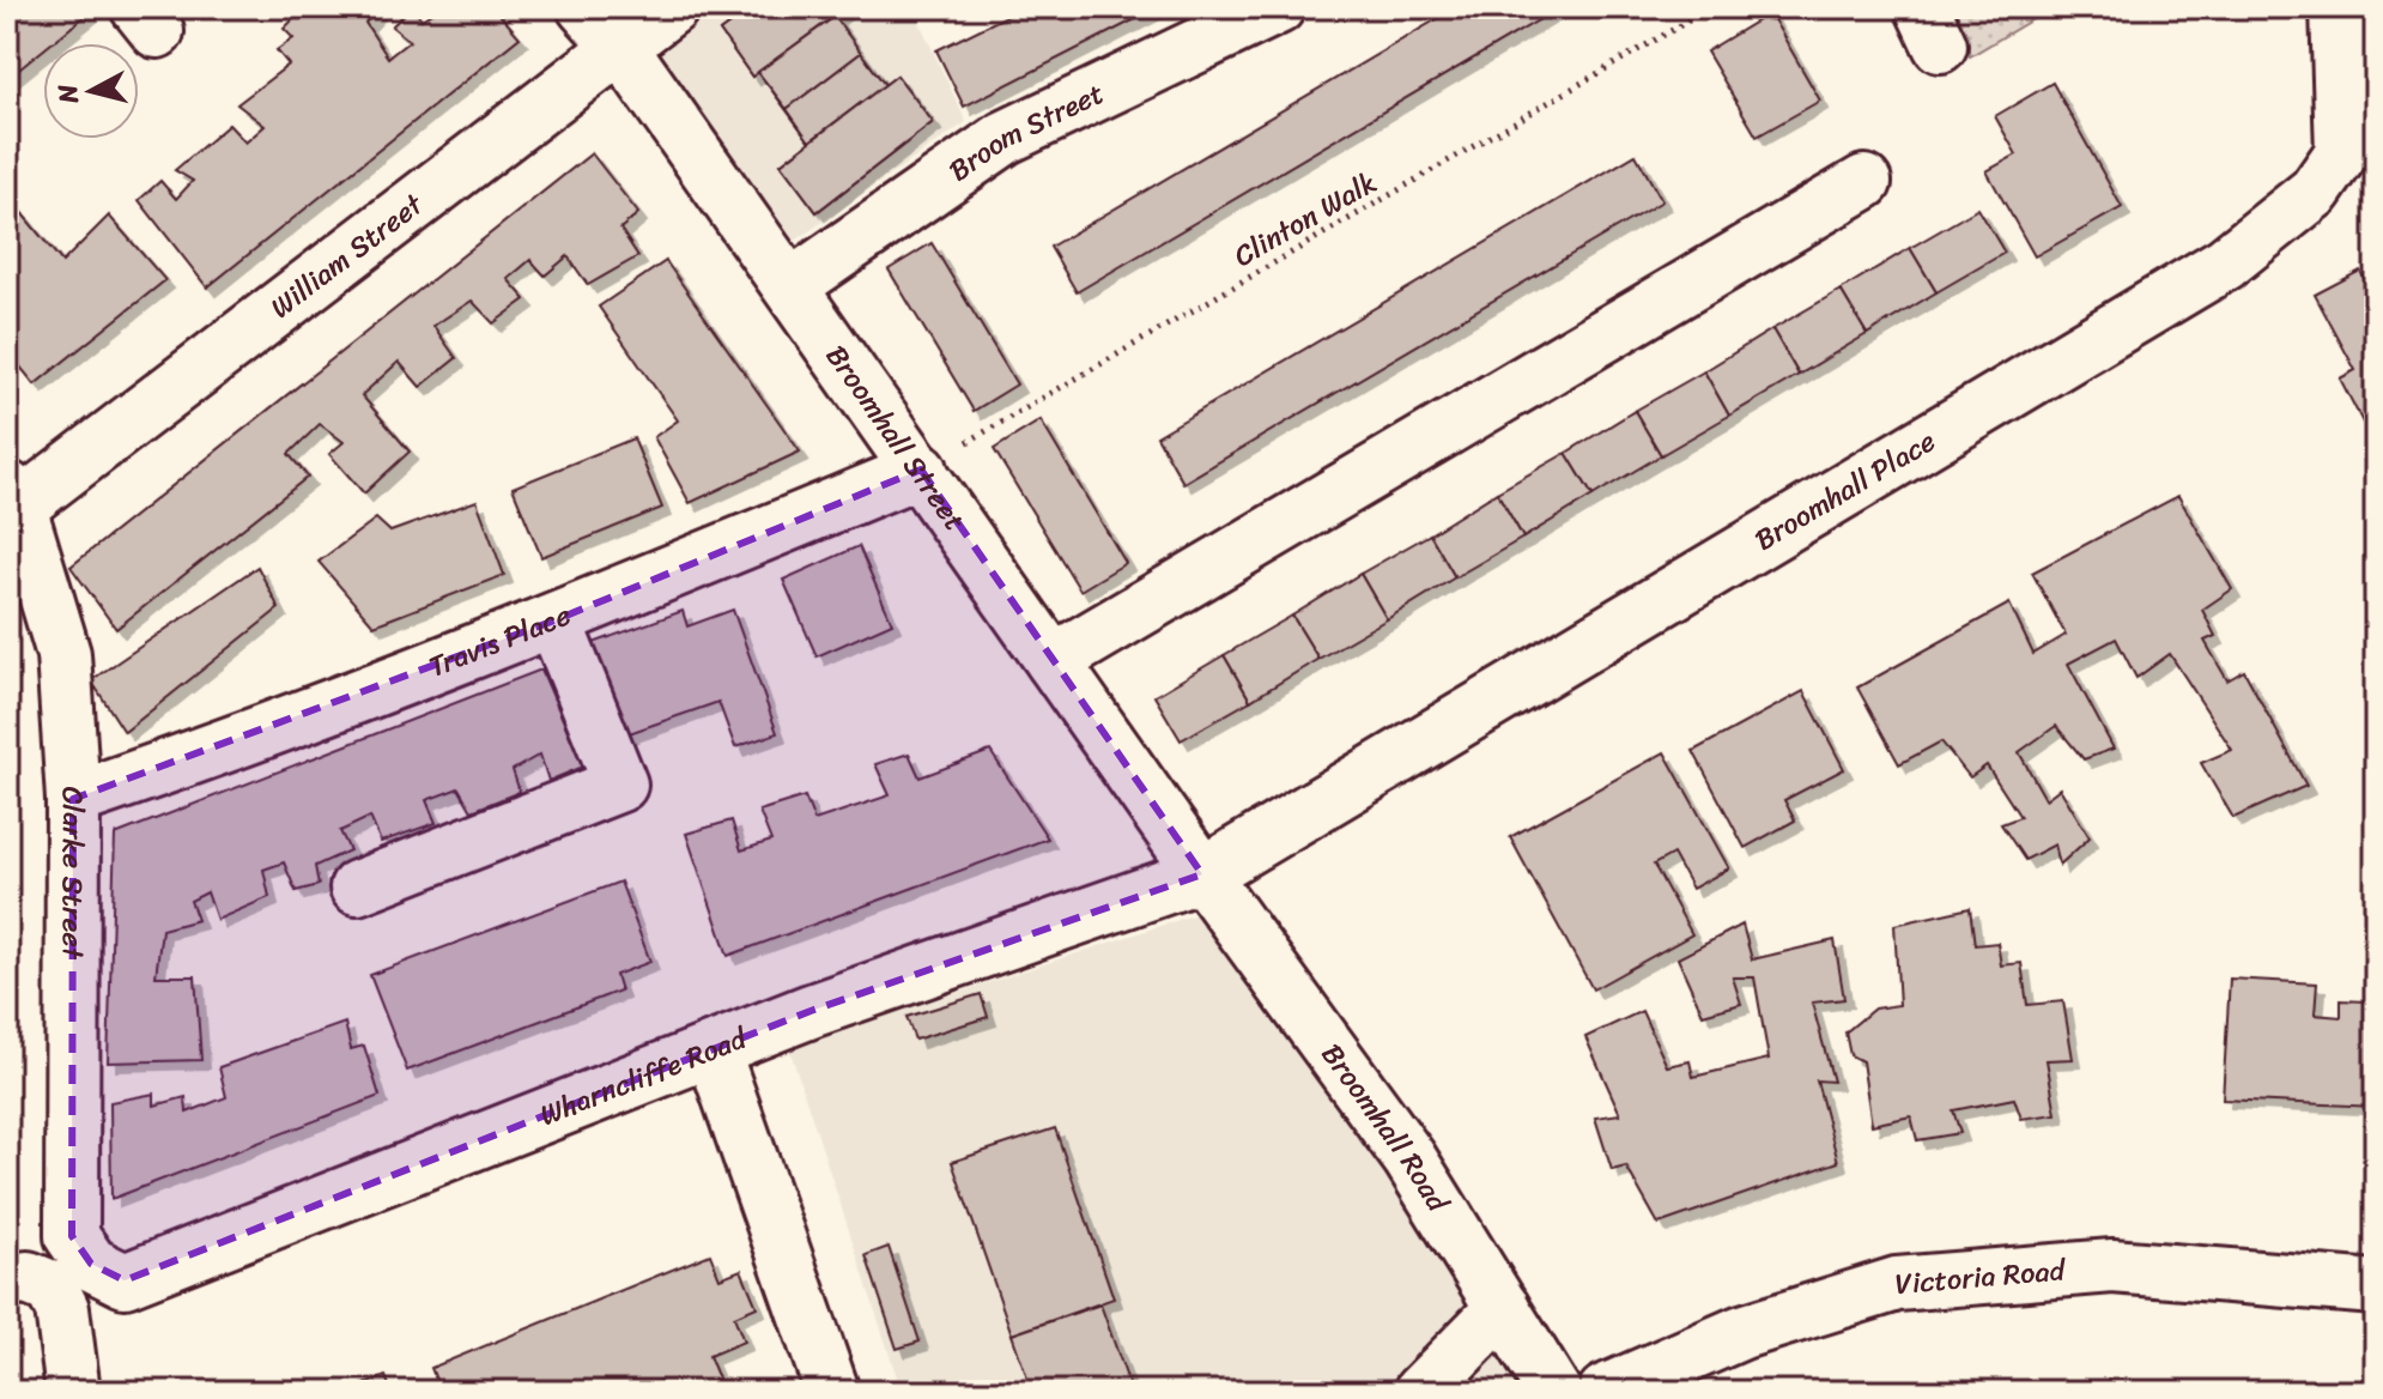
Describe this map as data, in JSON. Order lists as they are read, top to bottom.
{
  "streets": {
    "street": [
      "Broom Street",
      "William Street",
      "Broomhall Street",
      "Broomhall Place",
      "Travis Place",
      "Clarke Street",
      "Wharncliffe Road",
      "Broomhall Road",
      "Victoria Road"
    ],
    "path": ["Clinton Walk"]
  },
  "crossings": [
    ["Broom Street", "Broomhall Street"],
    ["Clinton Walk", "Broomhall Street"],
    ["Clinton Walk", "Travis Place"],
    ["William Street", "Broomhall Street"],
    ["William Street", "Clarke Street"],
    ["Broomhall Street", "Broomhall Place"],
    ["Broomhall Street", "Travis Place"],
    ["Broomhall Street", "Wharncliffe Road"],
    ["Broomhall Street", "Broomhall Road"],
    ["Broomhall Place", "Wharncliffe Road"],
    ["Broomhall Place", "Broomhall Road"],
    ["Travis Place", "Clarke Street"],
    ["Clarke Street", "Wharncliffe Road"],
    ["Wharncliffe Road", "Broomhall Road"]
  ],
  "north": "left"
}
